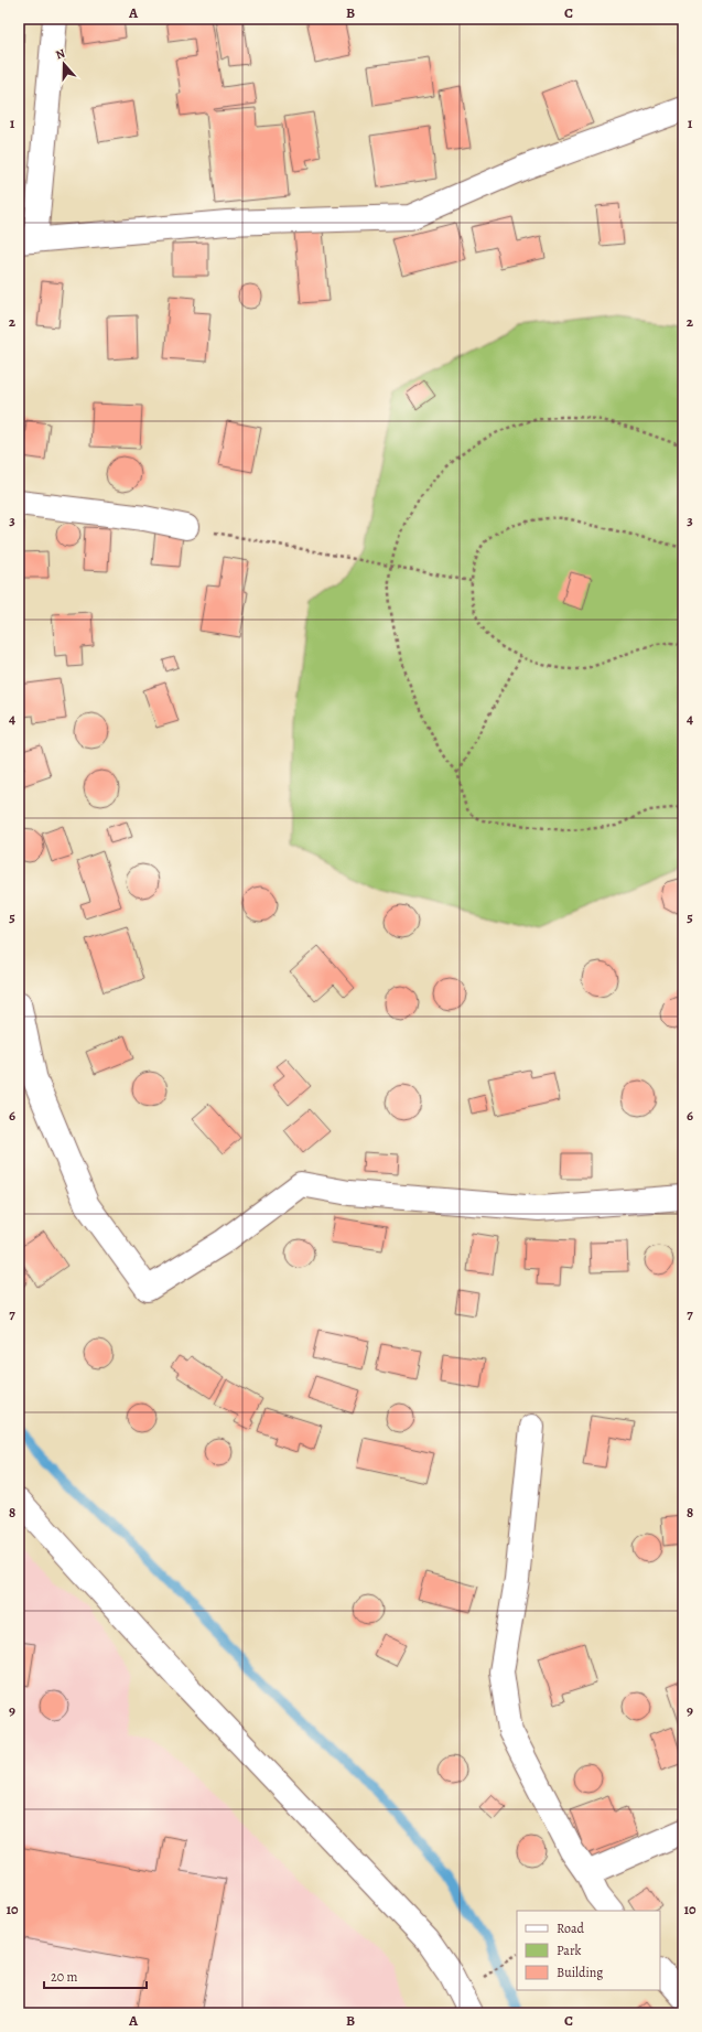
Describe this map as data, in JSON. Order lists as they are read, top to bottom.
{
  "legend": ["Road", "Park", "Building"],
  "scale_bar": "20 m",
  "north": "top",
  "grid": {
    "columns": ["A", "B", "C"],
    "rows": [
      "1",
      "2",
      "3",
      "4",
      "5",
      "6",
      "7",
      "8",
      "9",
      "10"
    ]
  }
}
